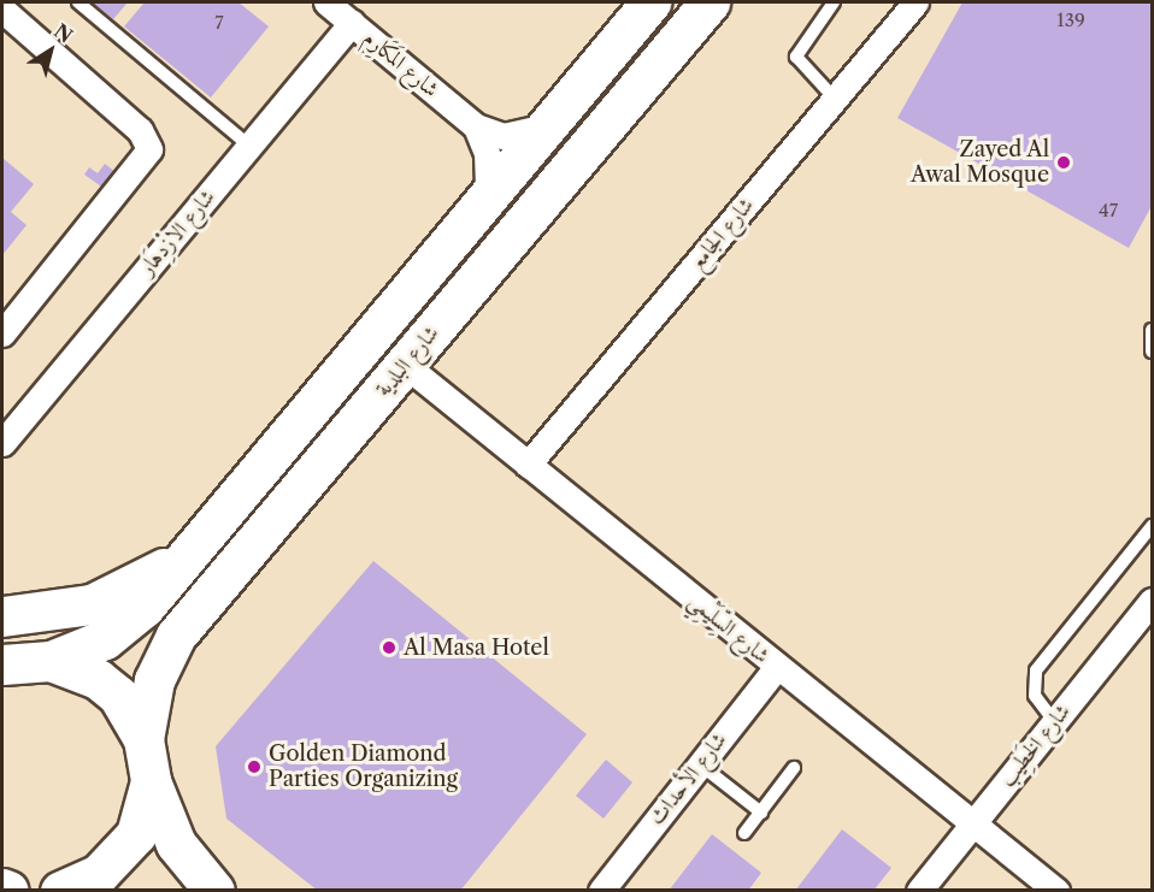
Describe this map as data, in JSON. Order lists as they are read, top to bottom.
{
  "streets": {
    "main road": ["شارع البلدية"],
    "street": [
      "شارع المَكَارِم",
      "شارع الازْدِهَار",
      "شارع الجامع",
      "شارع السِّلَيْمِي",
      "شارع الخَطِيب",
      "شارع الأحداث"
    ]
  },
  "crossings": [
    ["شارع المَكَارِم", "شارع الازْدِهَار"],
    ["شارع المَكَارِم", "شارع البلدية"],
    ["شارع الجامع", "شارع السِّلَيْمِي"],
    ["شارع البلدية", "شارع السِّلَيْمِي"],
    ["شارع السِّلَيْمِي", "شارع الخَطِيب"],
    ["شارع السِّلَيْمِي", "شارع الأحداث"]
  ],
  "places": ["Zayed Al Awal Mosque", "Al Masa Hotel", "Golden Diamond Parties Organizing"],
  "house_numbers": ["139", "7", "47"],
  "north": "top right"
}
